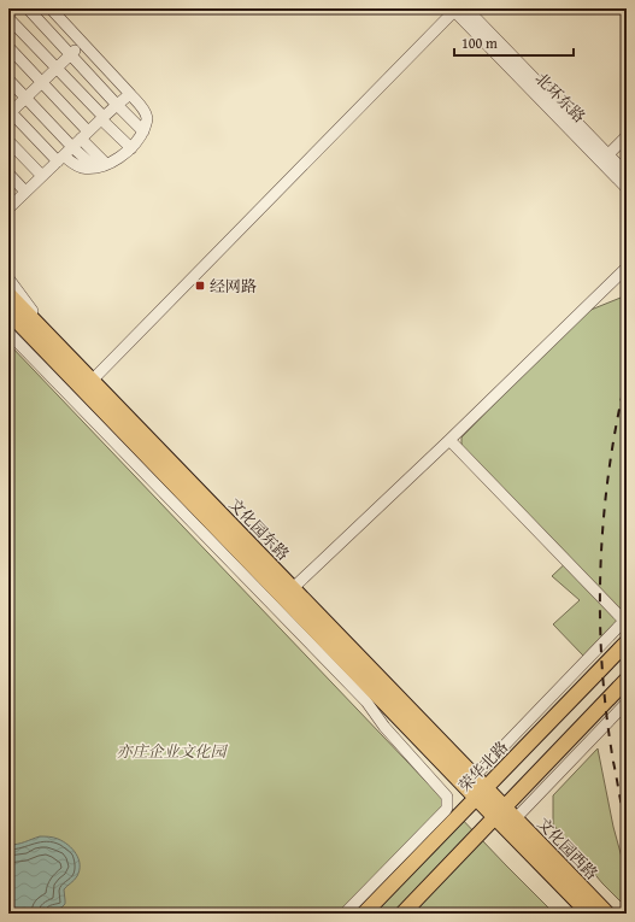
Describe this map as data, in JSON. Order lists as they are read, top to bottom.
{
  "streets": {
    "main road": ["文化园东路", "荣华北路", "文化园西路"],
    "street": ["北环东路"]
  },
  "crossings": [
    ["文化园东路", "荣华北路"]
  ],
  "parks": ["亦庄企业文化园"],
  "places": {
    "transit": ["经网路"]
  },
  "scale_bar": "100 m"
}
